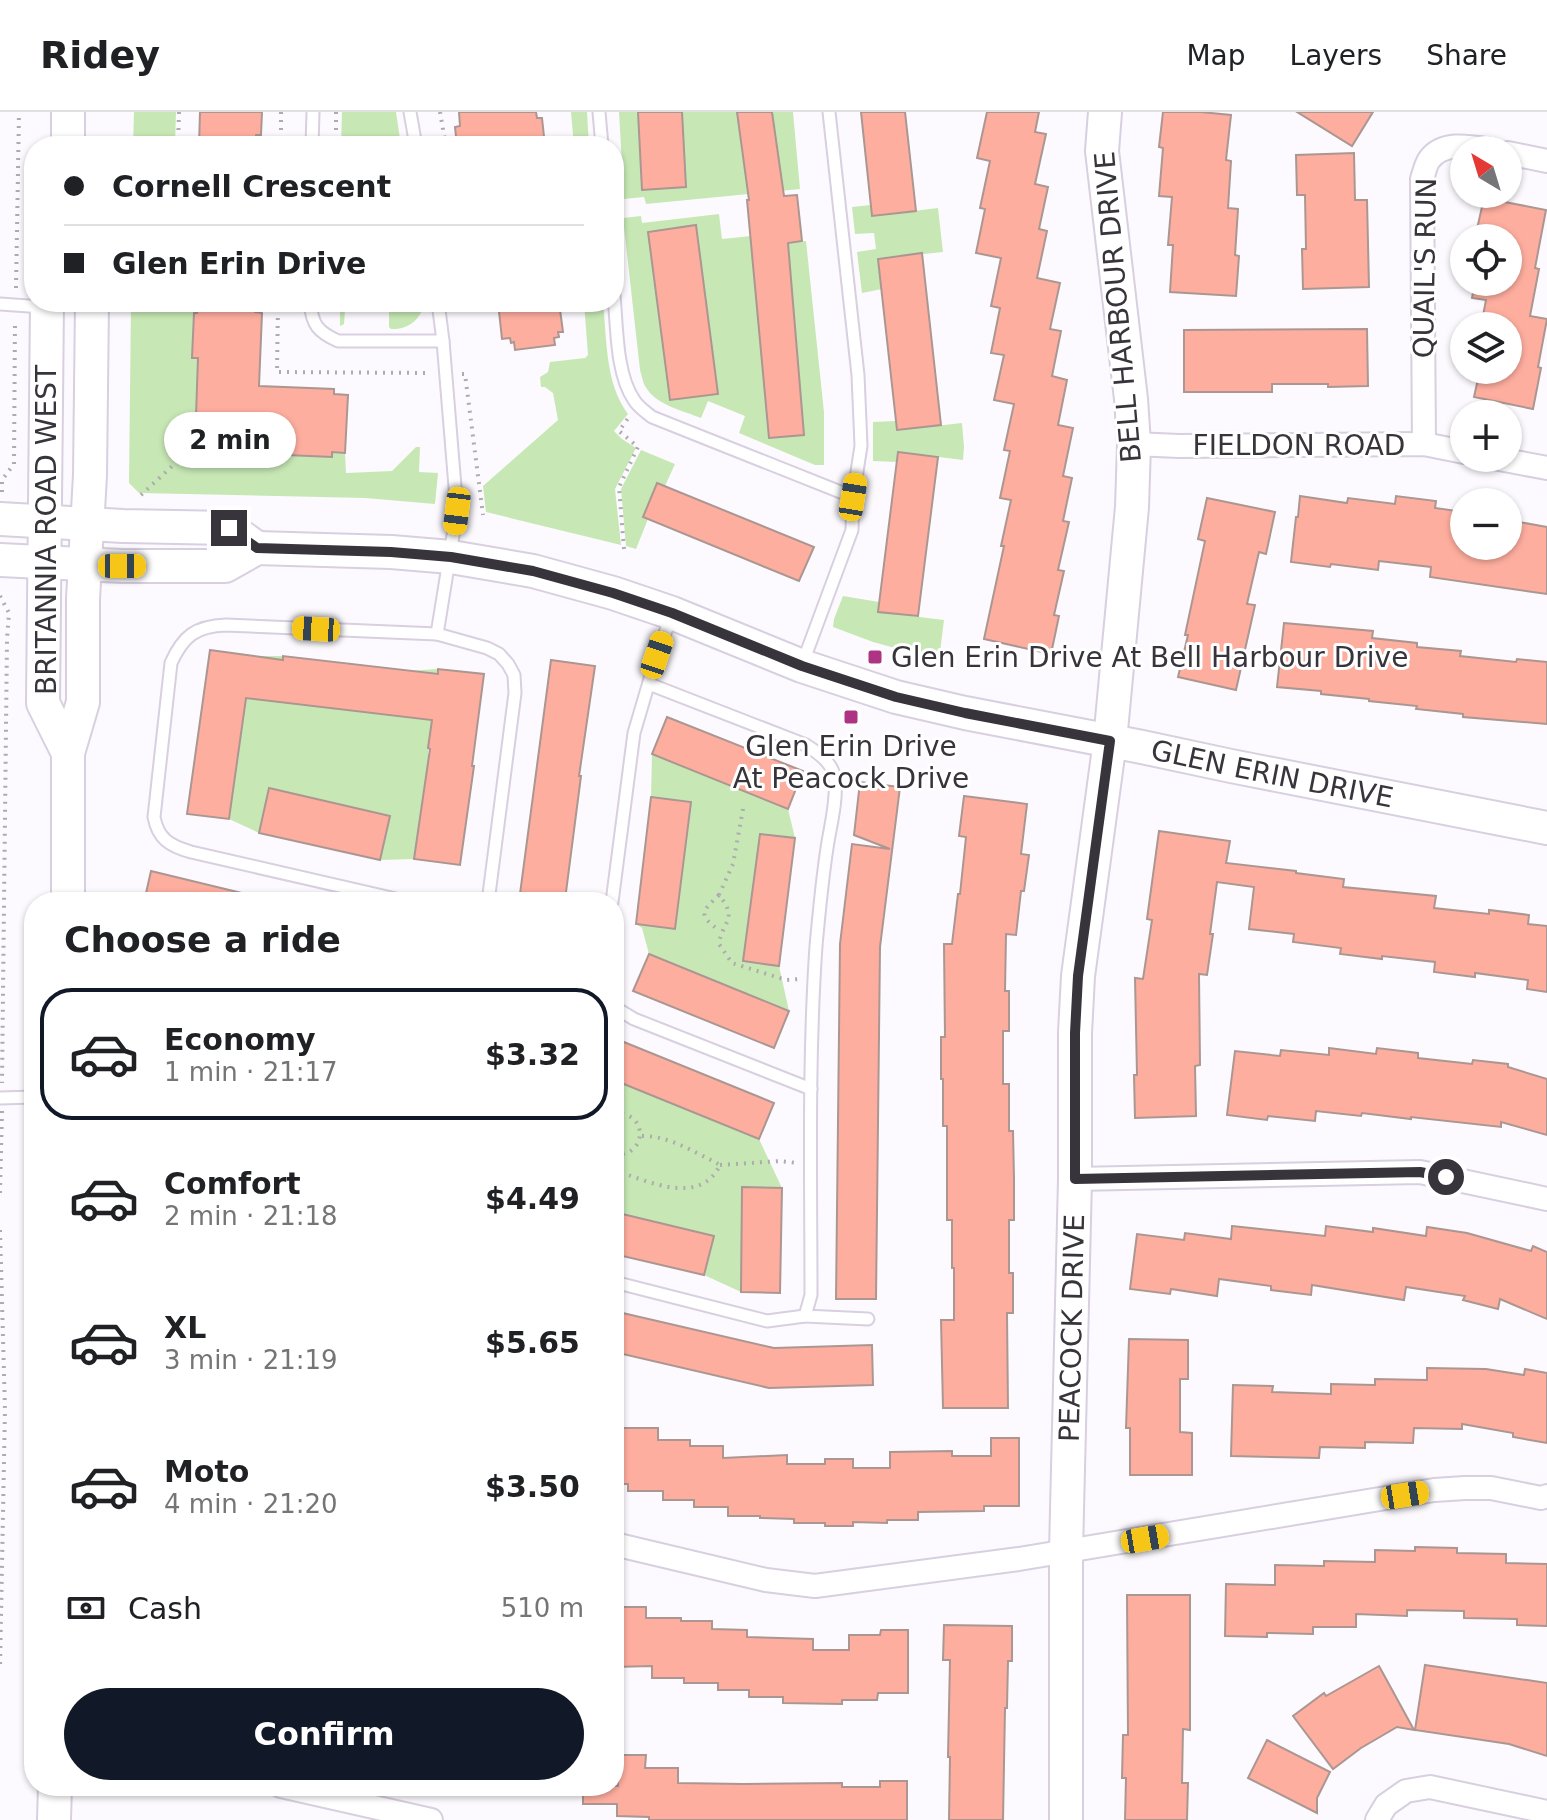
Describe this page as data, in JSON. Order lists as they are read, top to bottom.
{
  "streets": {
    "street": [
      "QUAIL'S RUN",
      "BELL HARBOUR DRIVE",
      "FIELDON ROAD",
      "BRITANNIA ROAD WEST",
      "GLEN ERIN DRIVE",
      "PEACOCK DRIVE"
    ]
  },
  "crossings": [
    ["QUAIL'S RUN", "FIELDON ROAD"],
    ["BELL HARBOUR DRIVE", "FIELDON ROAD"],
    ["BELL HARBOUR DRIVE", "GLEN ERIN DRIVE"],
    ["BELL HARBOUR DRIVE", "PEACOCK DRIVE"],
    ["BRITANNIA ROAD WEST", "GLEN ERIN DRIVE"],
    ["GLEN ERIN DRIVE", "PEACOCK DRIVE"]
  ],
  "places": {
    "transit": ["Glen Erin Drive At Bell Harbour Drive", "Glen Erin Drive At Peacock Drive"]
  },
  "north": "top left",
  "page": {
    "header": "Ridey",
    "nav": ["Map", "Layers", "Share"],
    "map_buttons": ["+", "−"],
    "banner": ["Cornell Crescent", "Glen Erin Drive"],
    "bubble": "2 min",
    "heading": "Choose a ride",
    "list": [
      {
        "name": "Economy",
        "note": "1 min · 21:17",
        "value": "$3.32"
      },
      {
        "name": "Comfort",
        "note": "2 min · 21:18",
        "value": "$4.49"
      },
      {
        "name": "XL",
        "note": "3 min · 21:19",
        "value": "$5.65"
      },
      {
        "name": "Moto",
        "note": "4 min · 21:20",
        "value": "$3.50"
      }
    ],
    "pay": ["Cash", "510 m"],
    "buttons": "Confirm"
  }
}
